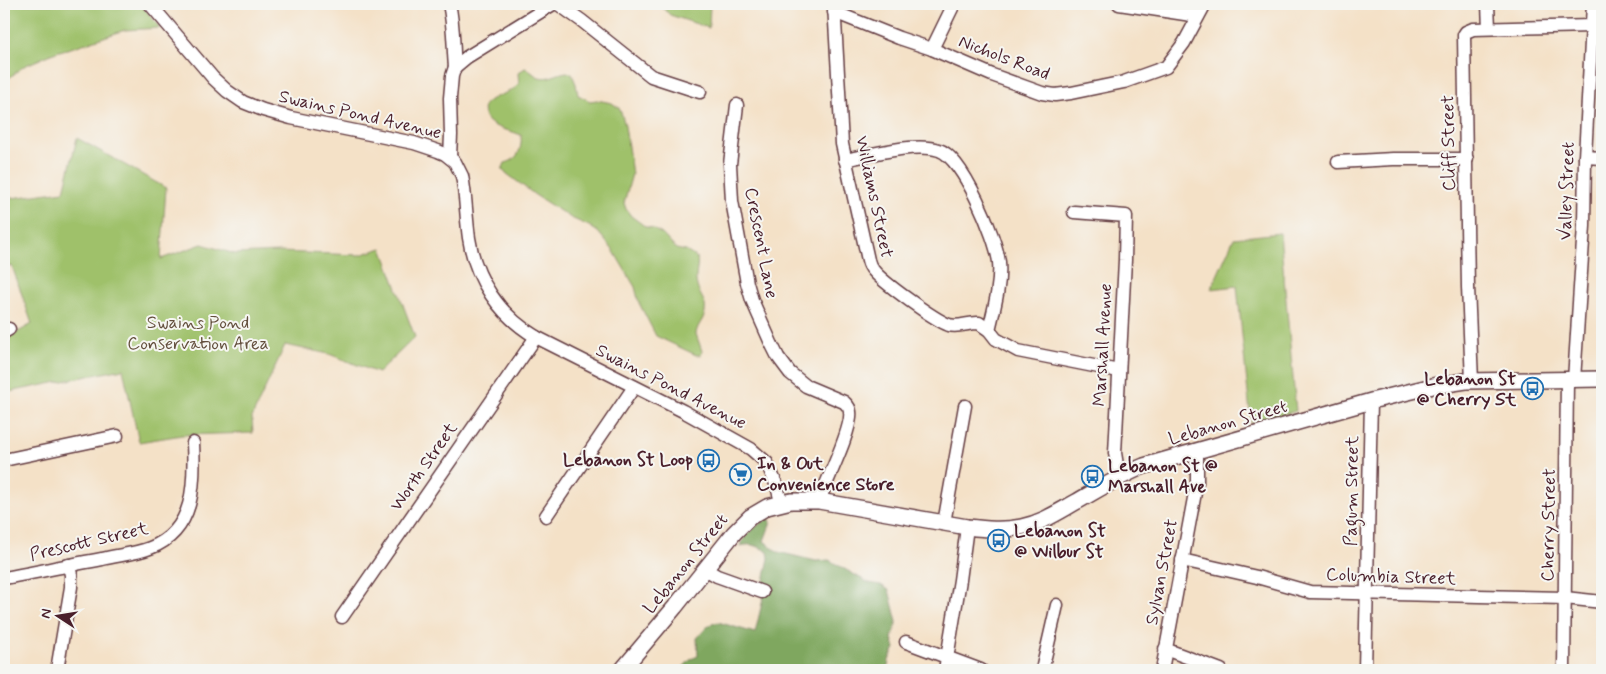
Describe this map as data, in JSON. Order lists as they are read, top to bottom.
{
  "streets": {
    "main road": ["Lebanon Street"],
    "street": [
      "Nichols Road",
      "Swains Pond Avenue",
      "Cliff Street",
      "Valley Street",
      "Williams Street",
      "Crescent Lane",
      "Marshall Avenue",
      "Worth Street",
      "Pagum Street",
      "Cherry Street",
      "Prescott Street",
      "Sylvan Street",
      "Columbia Street"
    ]
  },
  "crossings": [
    ["Nichols Road", "Williams Street"],
    ["Swains Pond Avenue", "Lebanon Street"],
    ["Swains Pond Avenue", "Worth Street"],
    ["Cliff Street", "Valley Street"],
    ["Cliff Street", "Lebanon Street"],
    ["Valley Street", "Lebanon Street"],
    ["Valley Street", "Cherry Street"],
    ["Williams Street", "Marshall Avenue"],
    ["Crescent Lane", "Lebanon Street"],
    ["Marshall Avenue", "Lebanon Street"],
    ["Lebanon Street", "Pagum Street"],
    ["Lebanon Street", "Cherry Street"],
    ["Lebanon Street", "Sylvan Street"],
    ["Pagum Street", "Columbia Street"],
    ["Cherry Street", "Columbia Street"],
    ["Sylvan Street", "Columbia Street"]
  ],
  "parks": ["Swains Pond Conservation Area"],
  "places": {
    "bus stop": [
      "Lebanon St @ Cherry St",
      "Lebanon St Loop",
      "Lebanon St @ Marshall Ave",
      "Lebanon St @ Wilbur St"
    ],
    "supermarket": ["In & Out Convenience Store"]
  },
  "north": "left"
}
